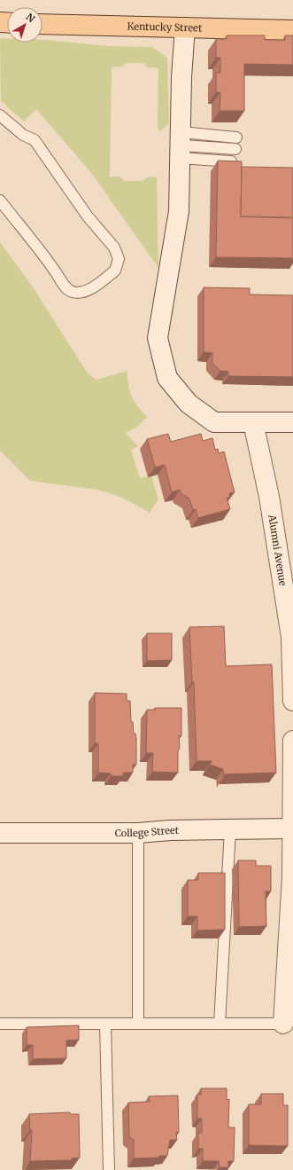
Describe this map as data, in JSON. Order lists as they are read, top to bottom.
{
  "streets": {
    "main road": ["Kentucky Street"],
    "street": ["Alumni Avenue", "College Street"]
  },
  "north": "top right"
}
